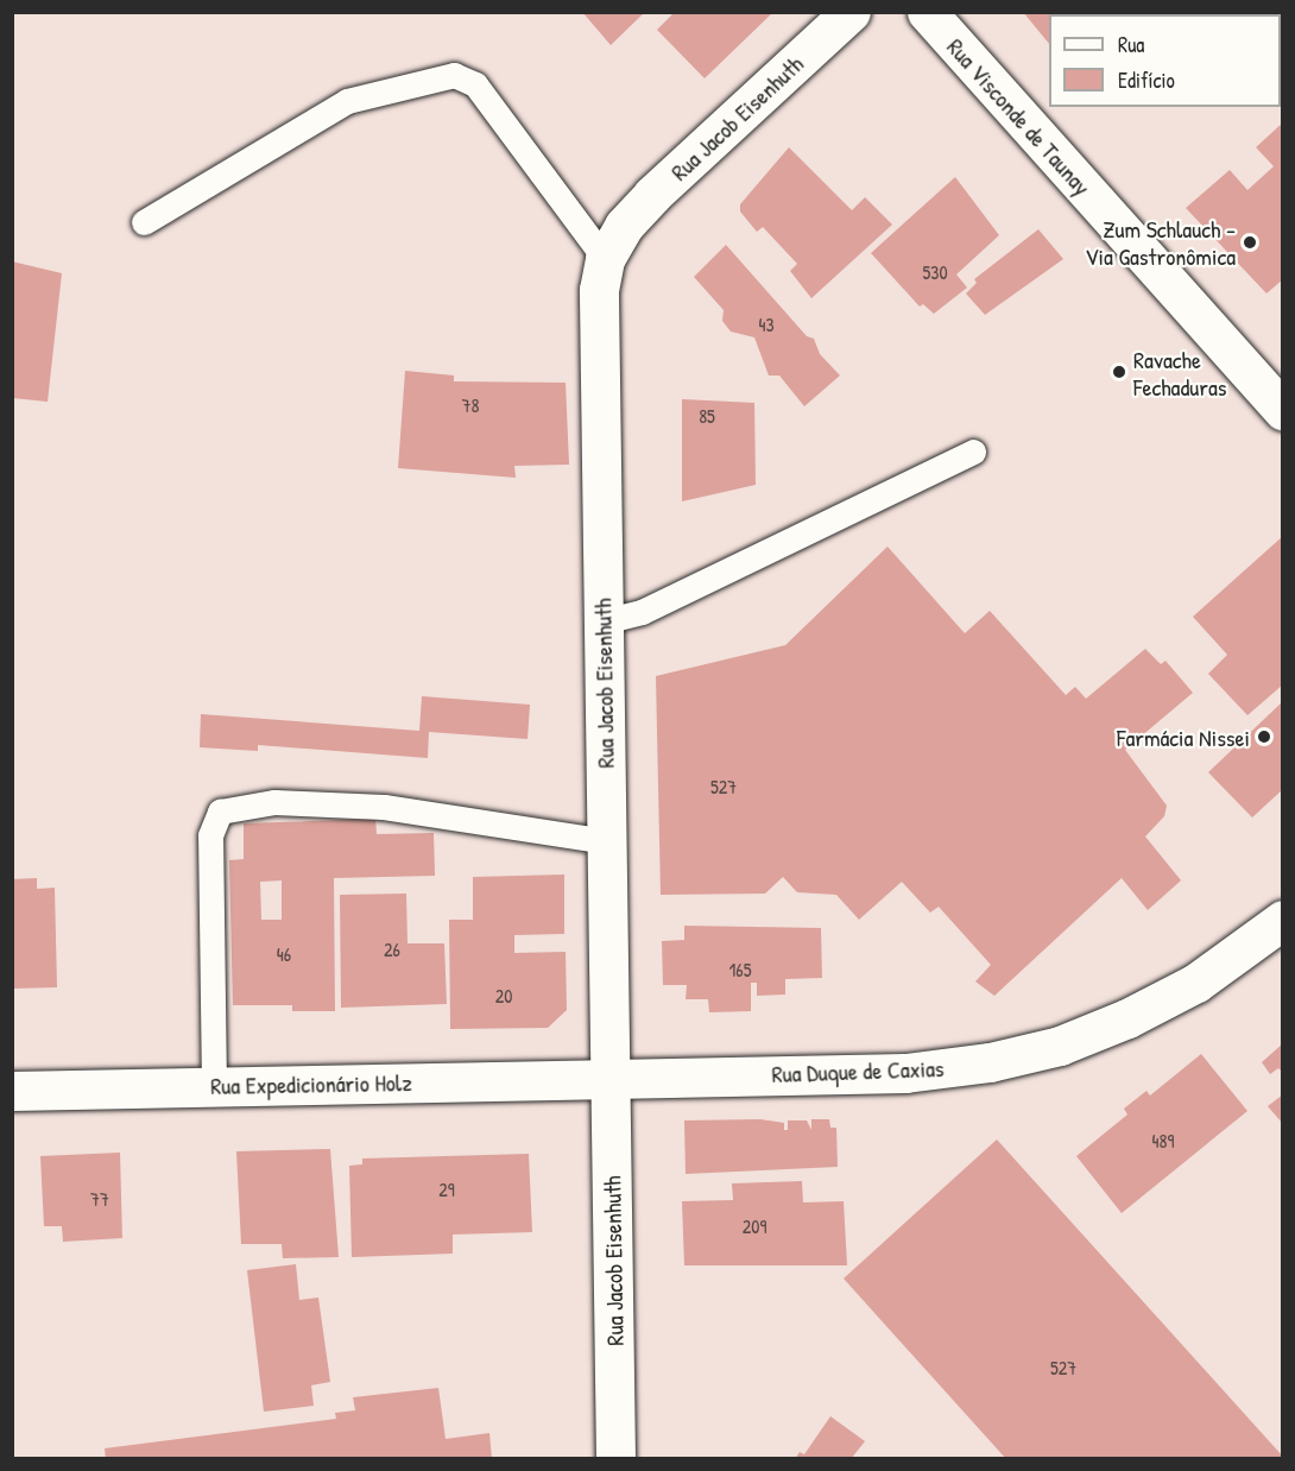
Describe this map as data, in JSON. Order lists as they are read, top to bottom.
{
  "streets": {
    "main road": [
      "Rua Visconde de Taunay",
      "Rua Jacob Eisenhuth",
      "Rua Duque de Caxias",
      "Rua Expedicionário Holz"
    ]
  },
  "crossings": [
    ["Rua Jacob Eisenhuth", "Rua Duque de Caxias"],
    ["Rua Jacob Eisenhuth", "Rua Expedicionário Holz"],
    ["Rua Duque de Caxias", "Rua Expedicionário Holz"]
  ],
  "places": ["Zum Schlauch - Via Gastronômica", "Ravache Fechaduras", "Farmácia Nissei"],
  "house_numbers": [
    "530",
    "43",
    "78",
    "85",
    "527",
    "26",
    "46",
    "165",
    "20",
    "489",
    "29",
    "77",
    "209",
    "527"
  ],
  "legend": ["Rua", "Edifício"]
}
